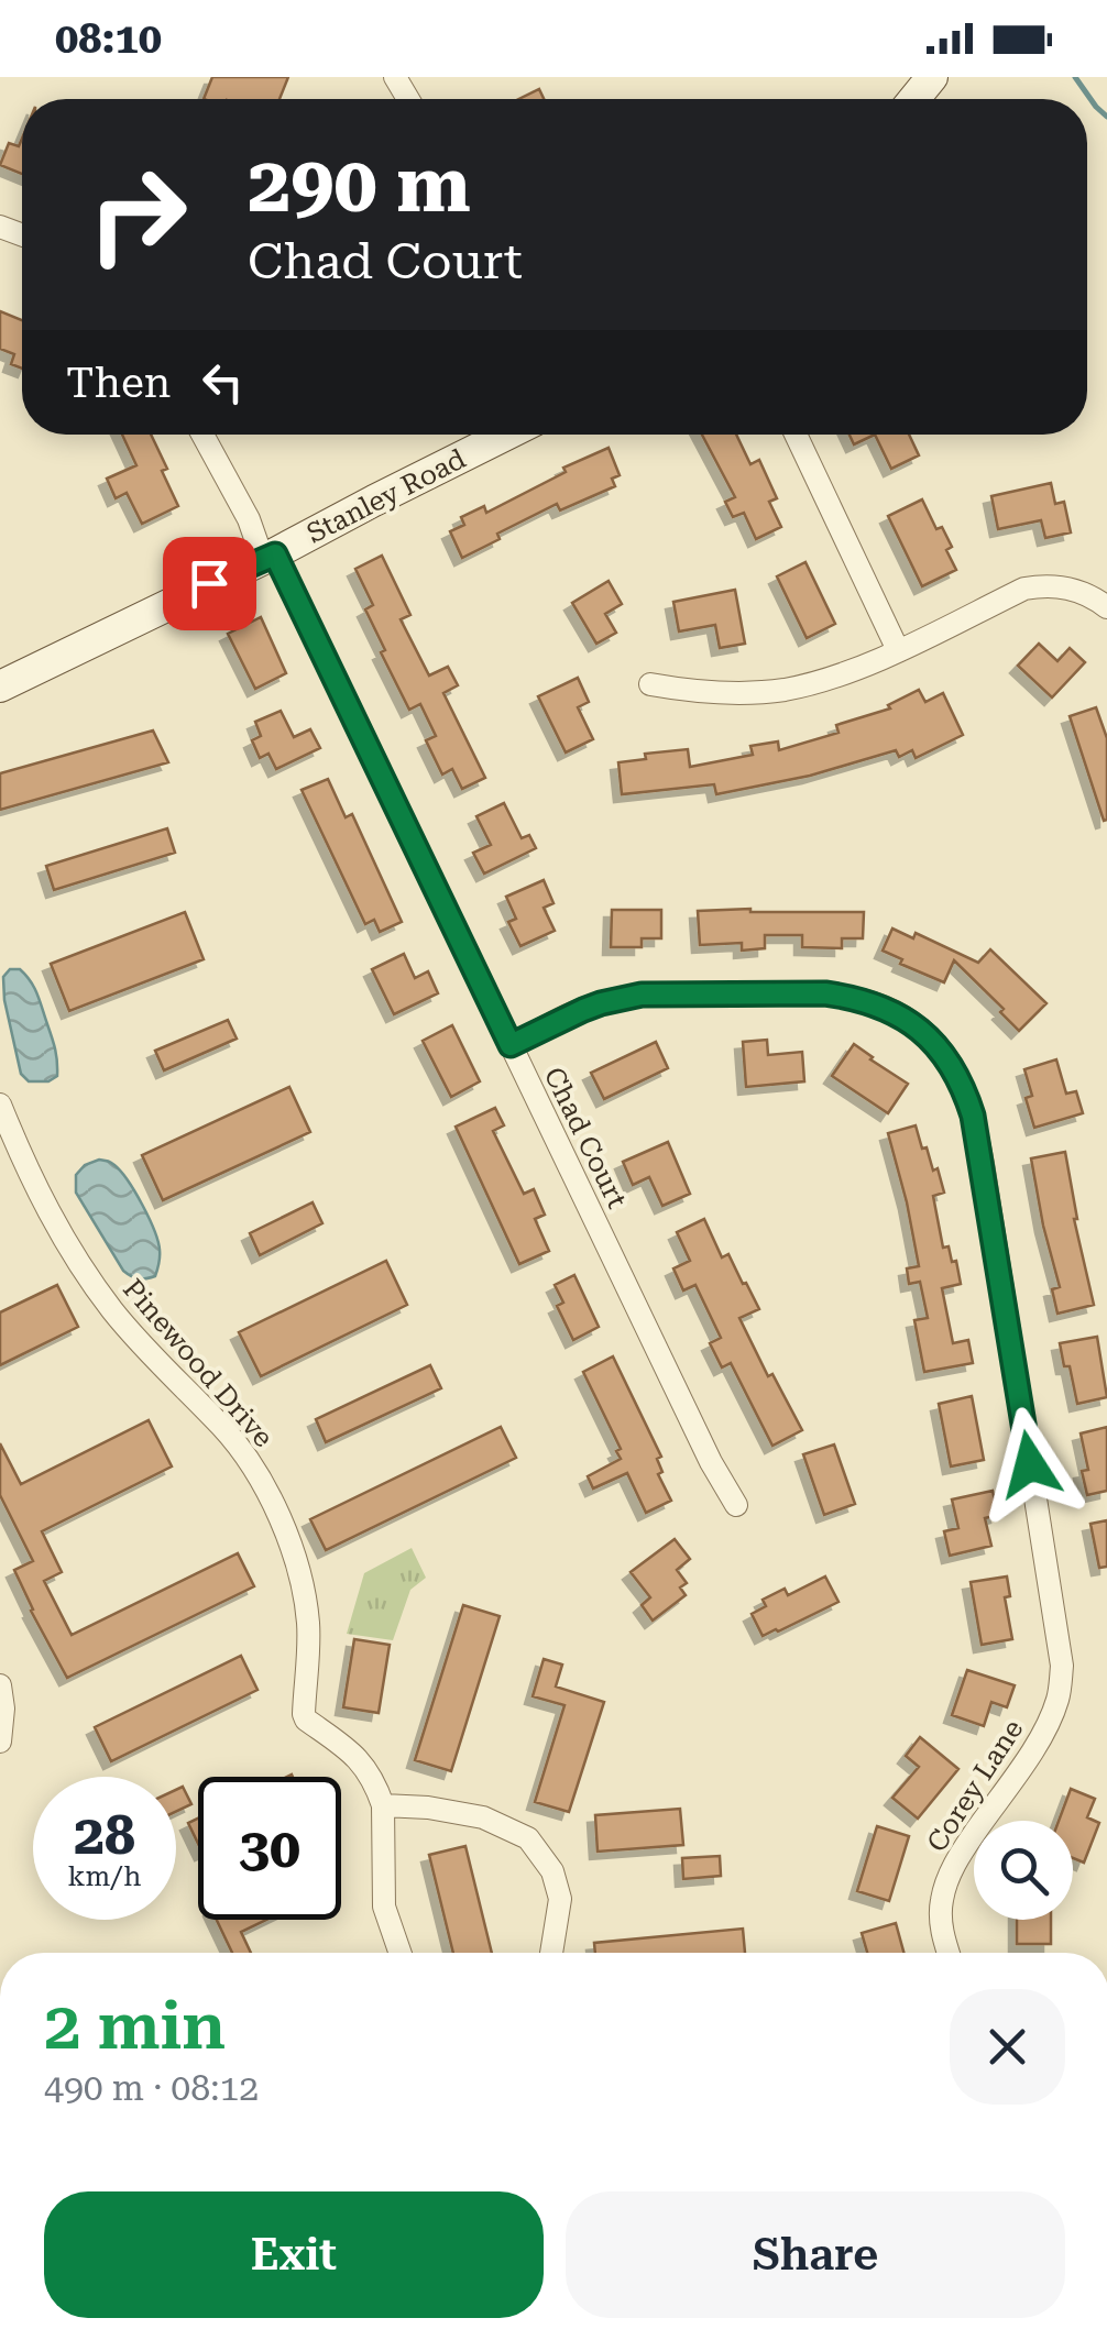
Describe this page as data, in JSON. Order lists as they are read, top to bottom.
{
  "streets": {
    "street": [
      "Stanley Road",
      "Chad Court",
      "Pinewood Drive",
      "Corey Lane"
    ]
  },
  "crossings": [
    ["Stanley Road", "Chad Court"],
    ["Chad Court", "Corey Lane"]
  ],
  "page": {
    "status": "08:10",
    "turn": ["290 m", "Chad Court"],
    "then": "Then",
    "speed": "28 km/h",
    "limit": "30",
    "heading": ["2 min", "490 m · 08:12"],
    "buttons": ["Exit", "Share"]
  }
}
